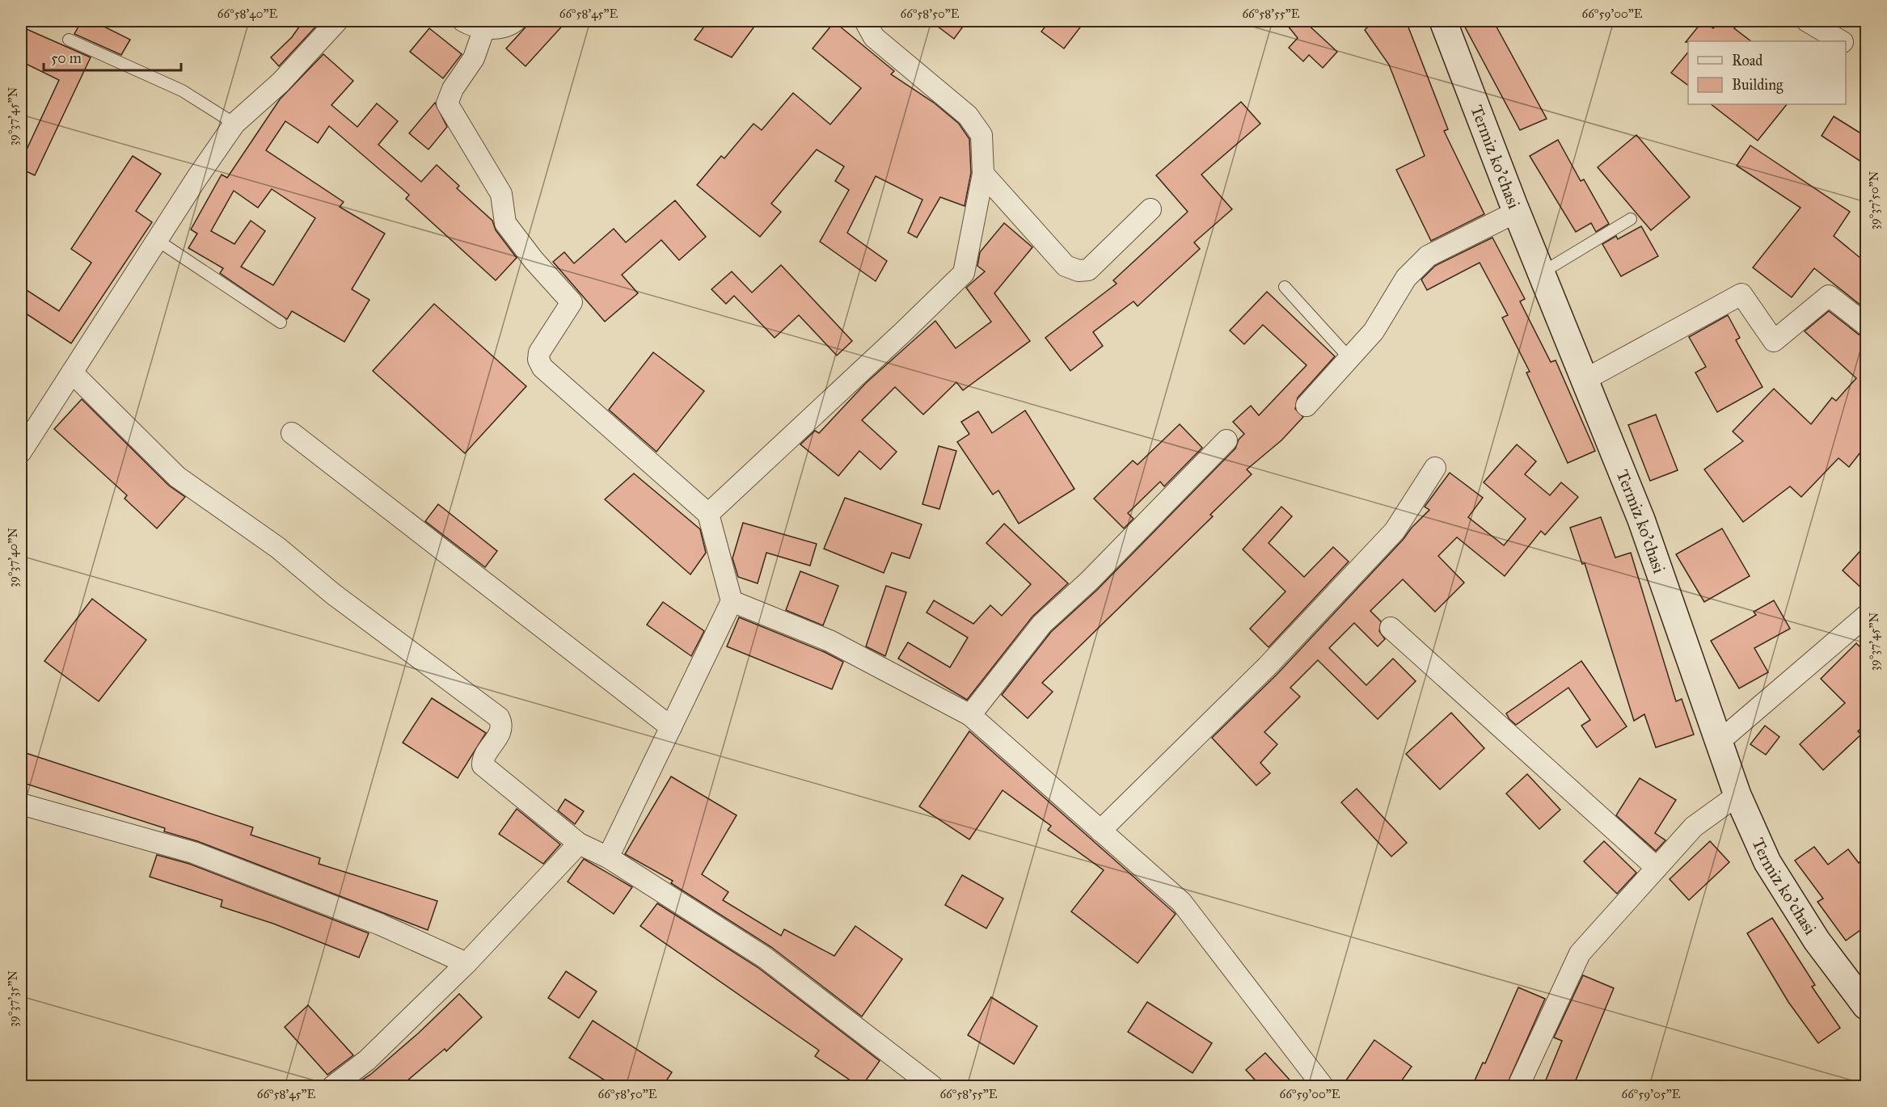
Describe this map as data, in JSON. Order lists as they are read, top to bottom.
{
  "streets": {
    "main road": ["Termiz ko'chasi"]
  },
  "legend": ["Road", "Building"],
  "scale_bar": "50 m",
  "coordinates": [
    "66°58'40\"E",
    "66°58'45\"E",
    "66°58'50\"E",
    "66°58'55\"E",
    "66°59'00\"E",
    "39°37'45\"N",
    "39°37'50\"N",
    "39°37'40\"N",
    "39°37'35\"N",
    "66°59'05\"E"
  ]
}
